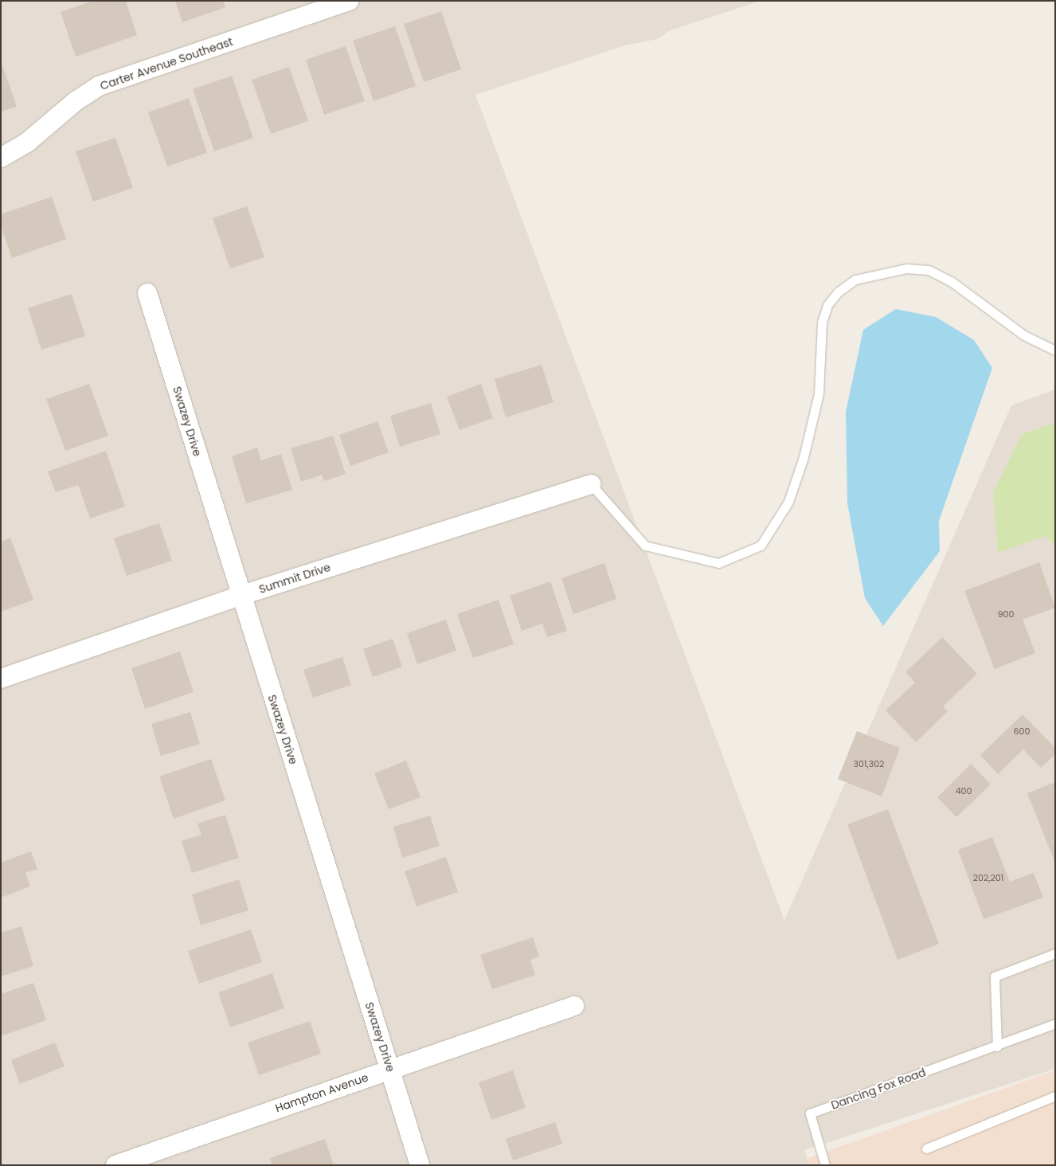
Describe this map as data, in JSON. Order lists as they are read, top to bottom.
{
  "streets": {
    "street": [
      "Carter Avenue Southeast",
      "Swazey Drive",
      "Summit Drive",
      "Hampton Avenue"
    ],
    "lane": ["Dancing Fox Road"]
  },
  "crossings": [
    ["Swazey Drive", "Summit Drive"],
    ["Swazey Drive", "Hampton Avenue"]
  ],
  "house_numbers": [
    "900",
    "600",
    "301,302",
    "400",
    "202,201"
  ]
}
